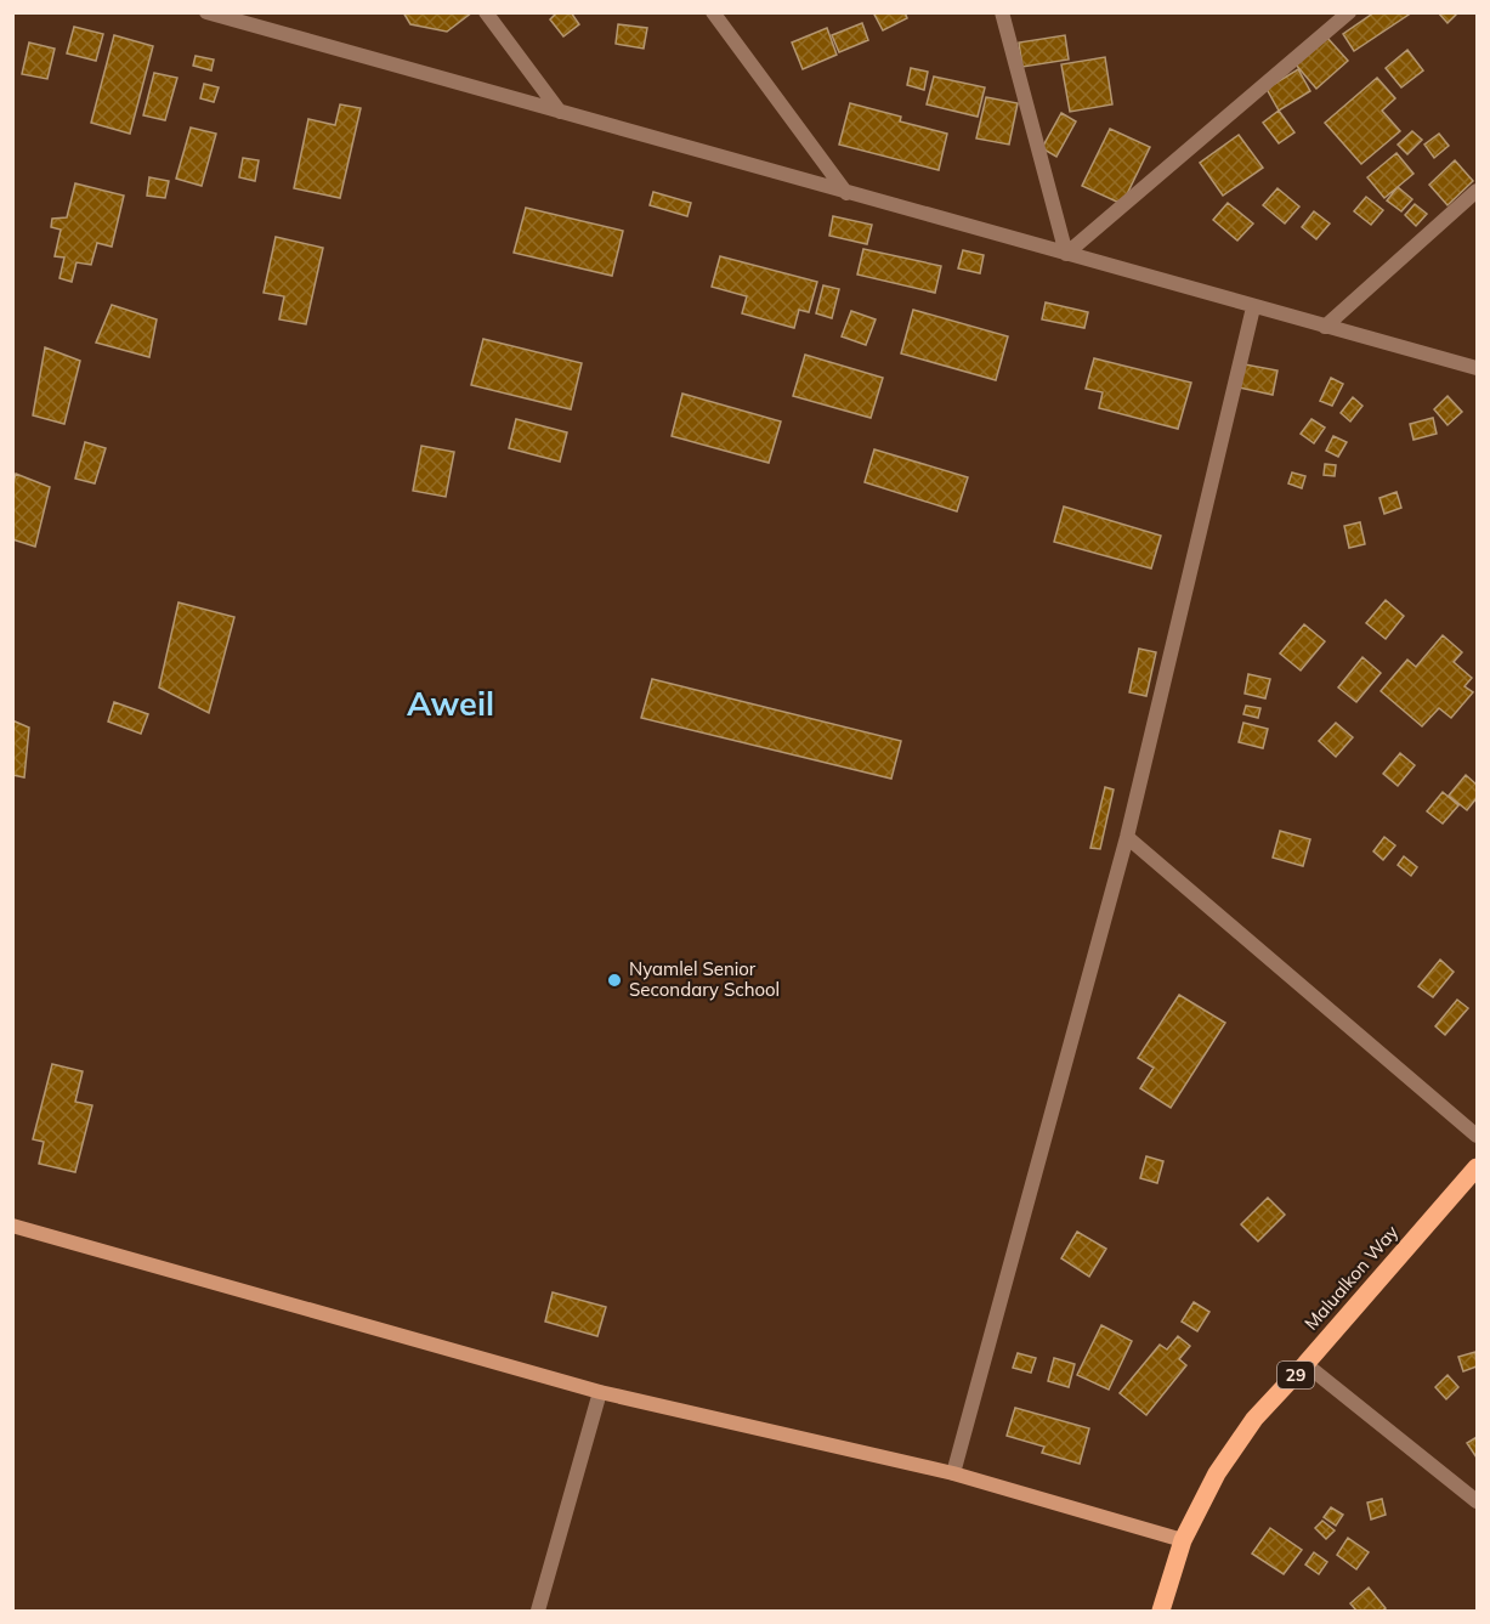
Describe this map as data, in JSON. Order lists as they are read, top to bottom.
{
  "streets": {
    "main road": ["Malualkon Way", "29"]
  },
  "districts": ["Aweil"],
  "places": ["Nyamlel Senior Secondary School"]
}
